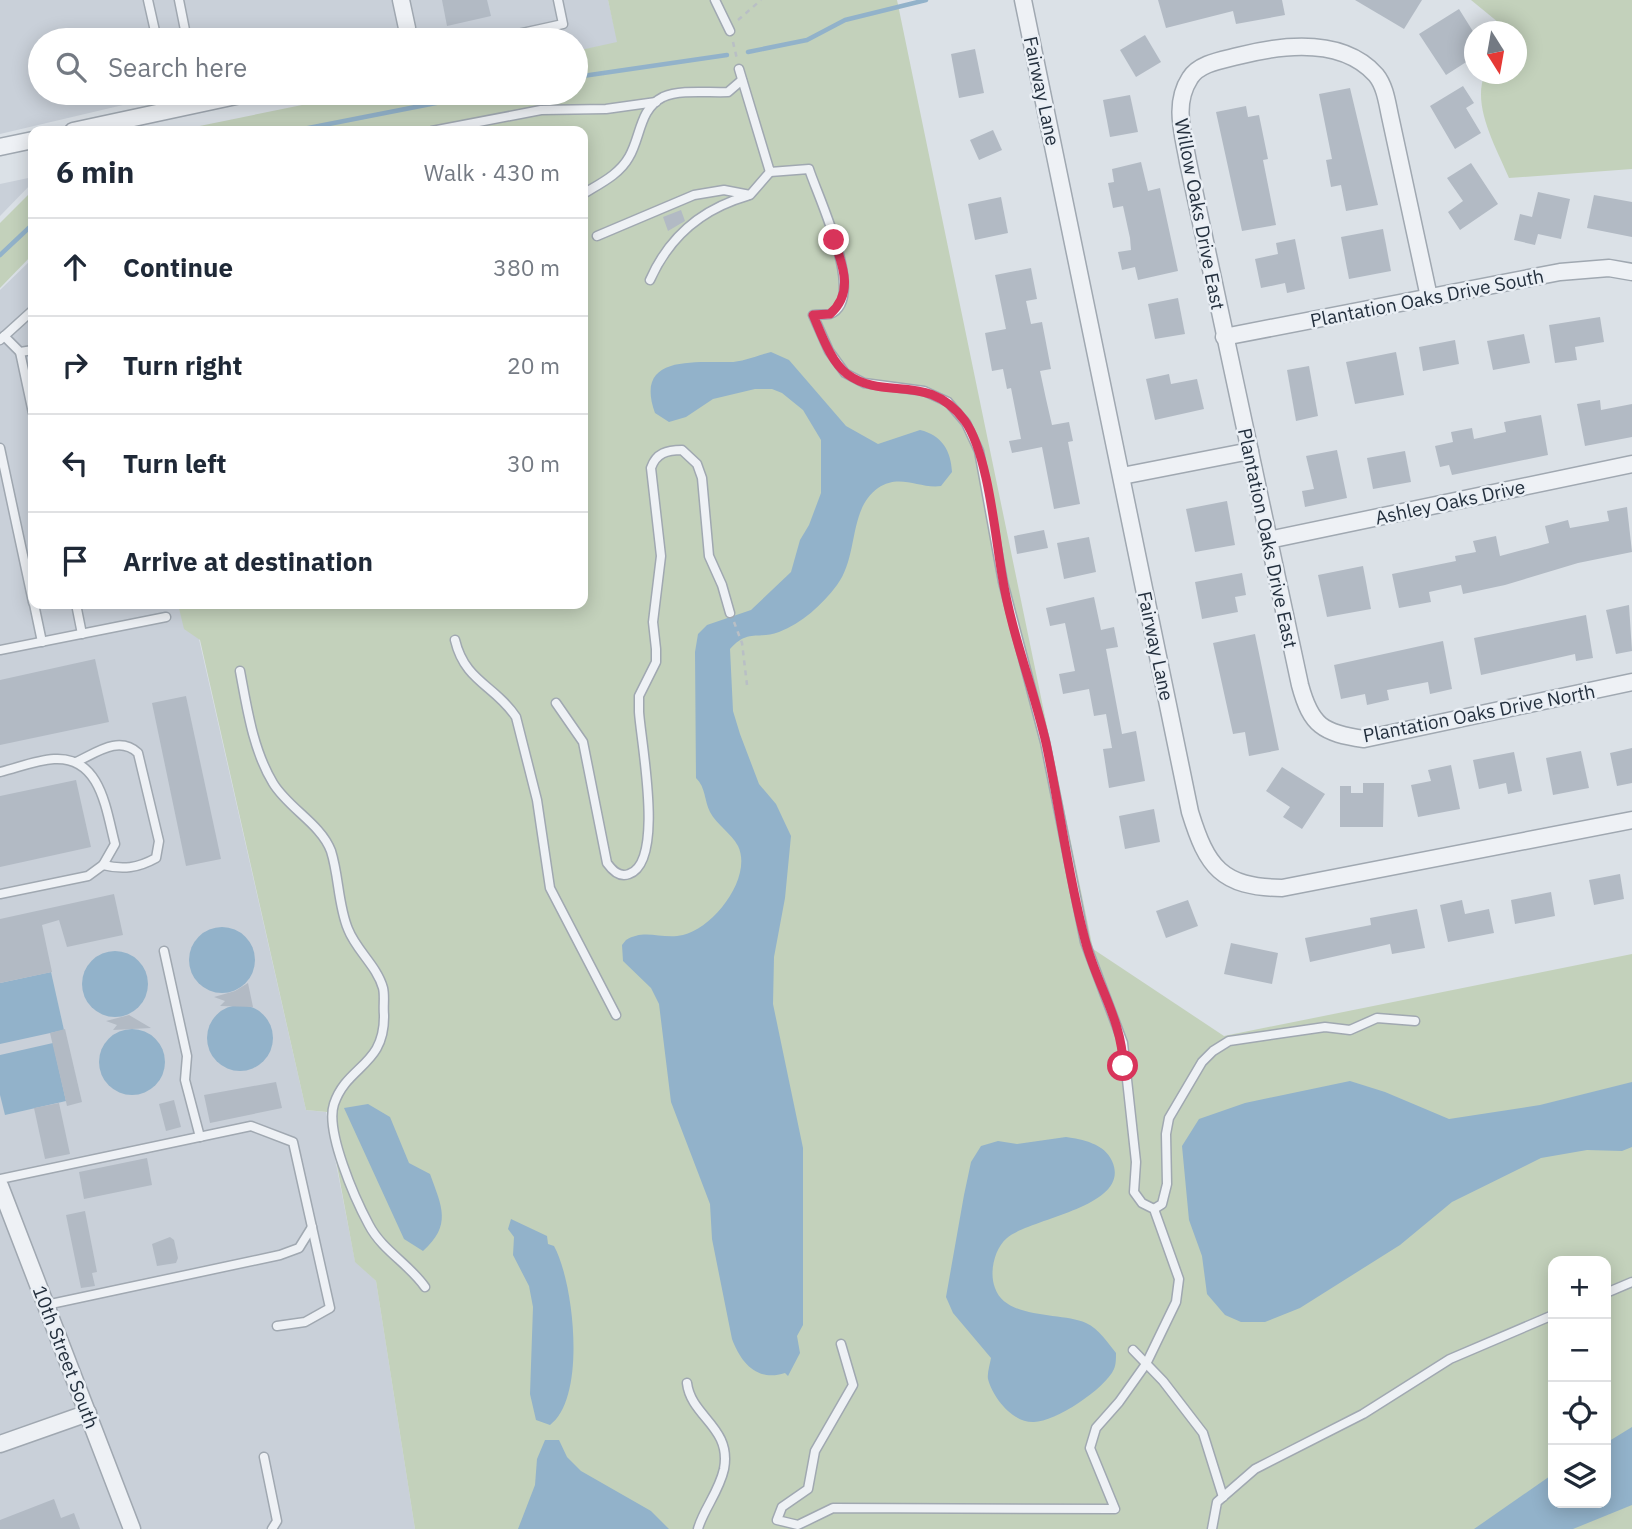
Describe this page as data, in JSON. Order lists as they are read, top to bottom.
{
  "streets": {
    "street": [
      "Fairway Lane",
      "Willow Oaks Drive East",
      "Plantation Oaks Drive South",
      "Ashley Oaks Drive",
      "Plantation Oaks Drive East",
      "Plantation Oaks Drive North",
      "10th Street South"
    ]
  },
  "crossings": [
    ["Willow Oaks Drive East", "Plantation Oaks Drive South"],
    ["Willow Oaks Drive East", "Plantation Oaks Drive East"],
    ["Plantation Oaks Drive South", "Plantation Oaks Drive East"],
    ["Ashley Oaks Drive", "Plantation Oaks Drive East"],
    ["Plantation Oaks Drive East", "Plantation Oaks Drive North"]
  ],
  "north": "bottom",
  "page": {
    "search": "Search here",
    "heading": ["6 min", "Walk · 430 m"],
    "list": [
      ["Continue", "380 m"],
      ["Turn right", "20 m"],
      ["Turn left", "30 m"],
      "Arrive at destination"
    ],
    "map_buttons": ["+", "−"]
  }
}
